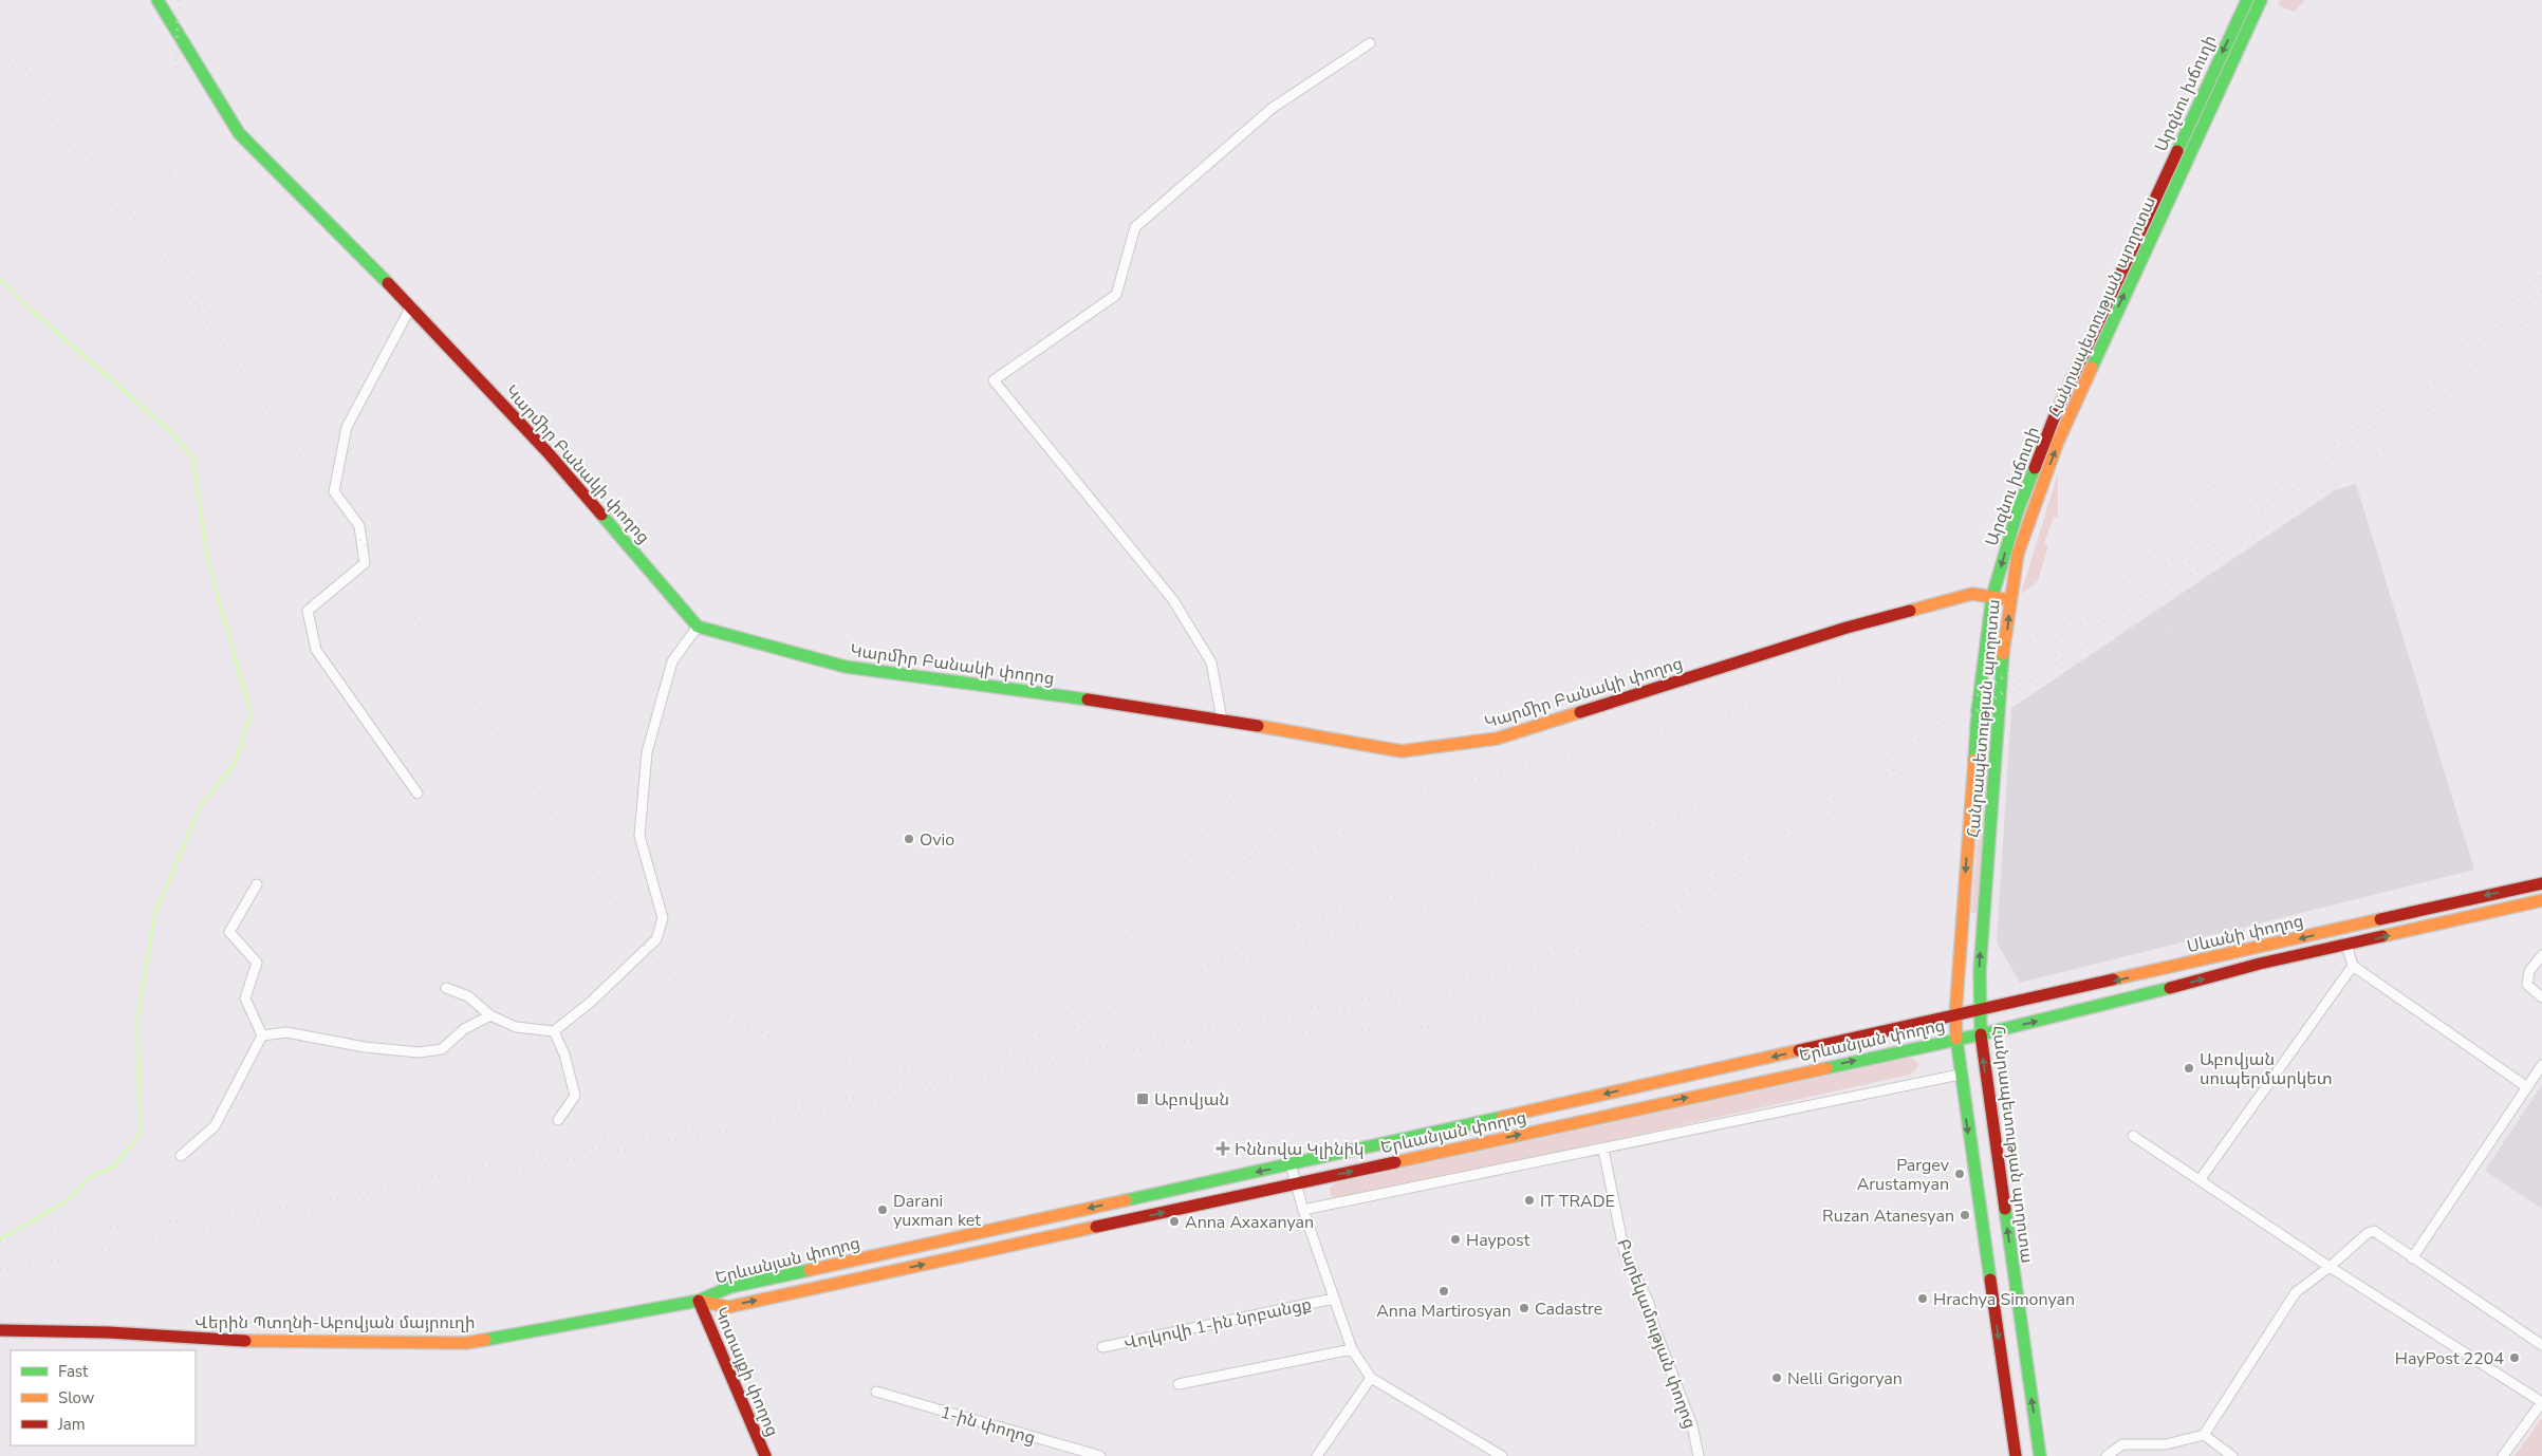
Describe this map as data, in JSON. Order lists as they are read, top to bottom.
{
  "streets": {
    "main road": [
      "Արզնու խճուղի",
      "Հանրապետության պողոտա",
      "Կարմիր Բանակի փողոց",
      "Սևանի փողոց",
      "Երևանյան փողոց",
      "Վերին Պտղնի-Աբովյան մայրուղի",
      "Կոտայքի փողոց"
    ],
    "street": ["Վոլկովի 1-ին նրբանցք", "Բարեկամության փողոց", "1-ին փողոց"]
  },
  "crossings": [
    ["Արզնու խճուղի", "Հանրապետության պողոտա"],
    ["Արզնու խճուղի", "Կարմիր Բանակի փողոց"],
    ["Հանրապետության պողոտա", "Կարմիր Բանակի փողոց"],
    ["Հանրապետության պողոտա", "Սևանի փողոց"],
    ["Հանրապետության պողոտա", "Երևանյան փողոց"],
    ["Սևանի փողոց", "Երևանյան փողոց"],
    ["Երևանյան փողոց", "Վերին Պտղնի-Աբովյան մայրուղի"],
    ["Երևանյան փողոց", "Կոտայքի փողոց"],
    ["Վերին Պտղնի-Աբովյան մայրուղի", "Կոտայքի փողոց"]
  ],
  "one_way": ["Արզնու խճուղի"],
  "places": {
    "other": [
      "Ovio",
      "Աբովյան սուպերմարկետ",
      "Pargev Arustamyan",
      "IT TRADE",
      "Darani yuxman ket",
      "Ruzan Atanesyan",
      "Anna Axaxanyan",
      "Haypost",
      "Anna Martirosyan",
      "Hrachya Simonyan",
      "Cadastre",
      "HayPost 2204",
      "Nelli Grigoryan"
    ],
    "transit": ["Աբովյան"],
    "health": ["Իննովա Կլինիկ"]
  },
  "legend": ["Fast", "Slow", "Jam"]
}
